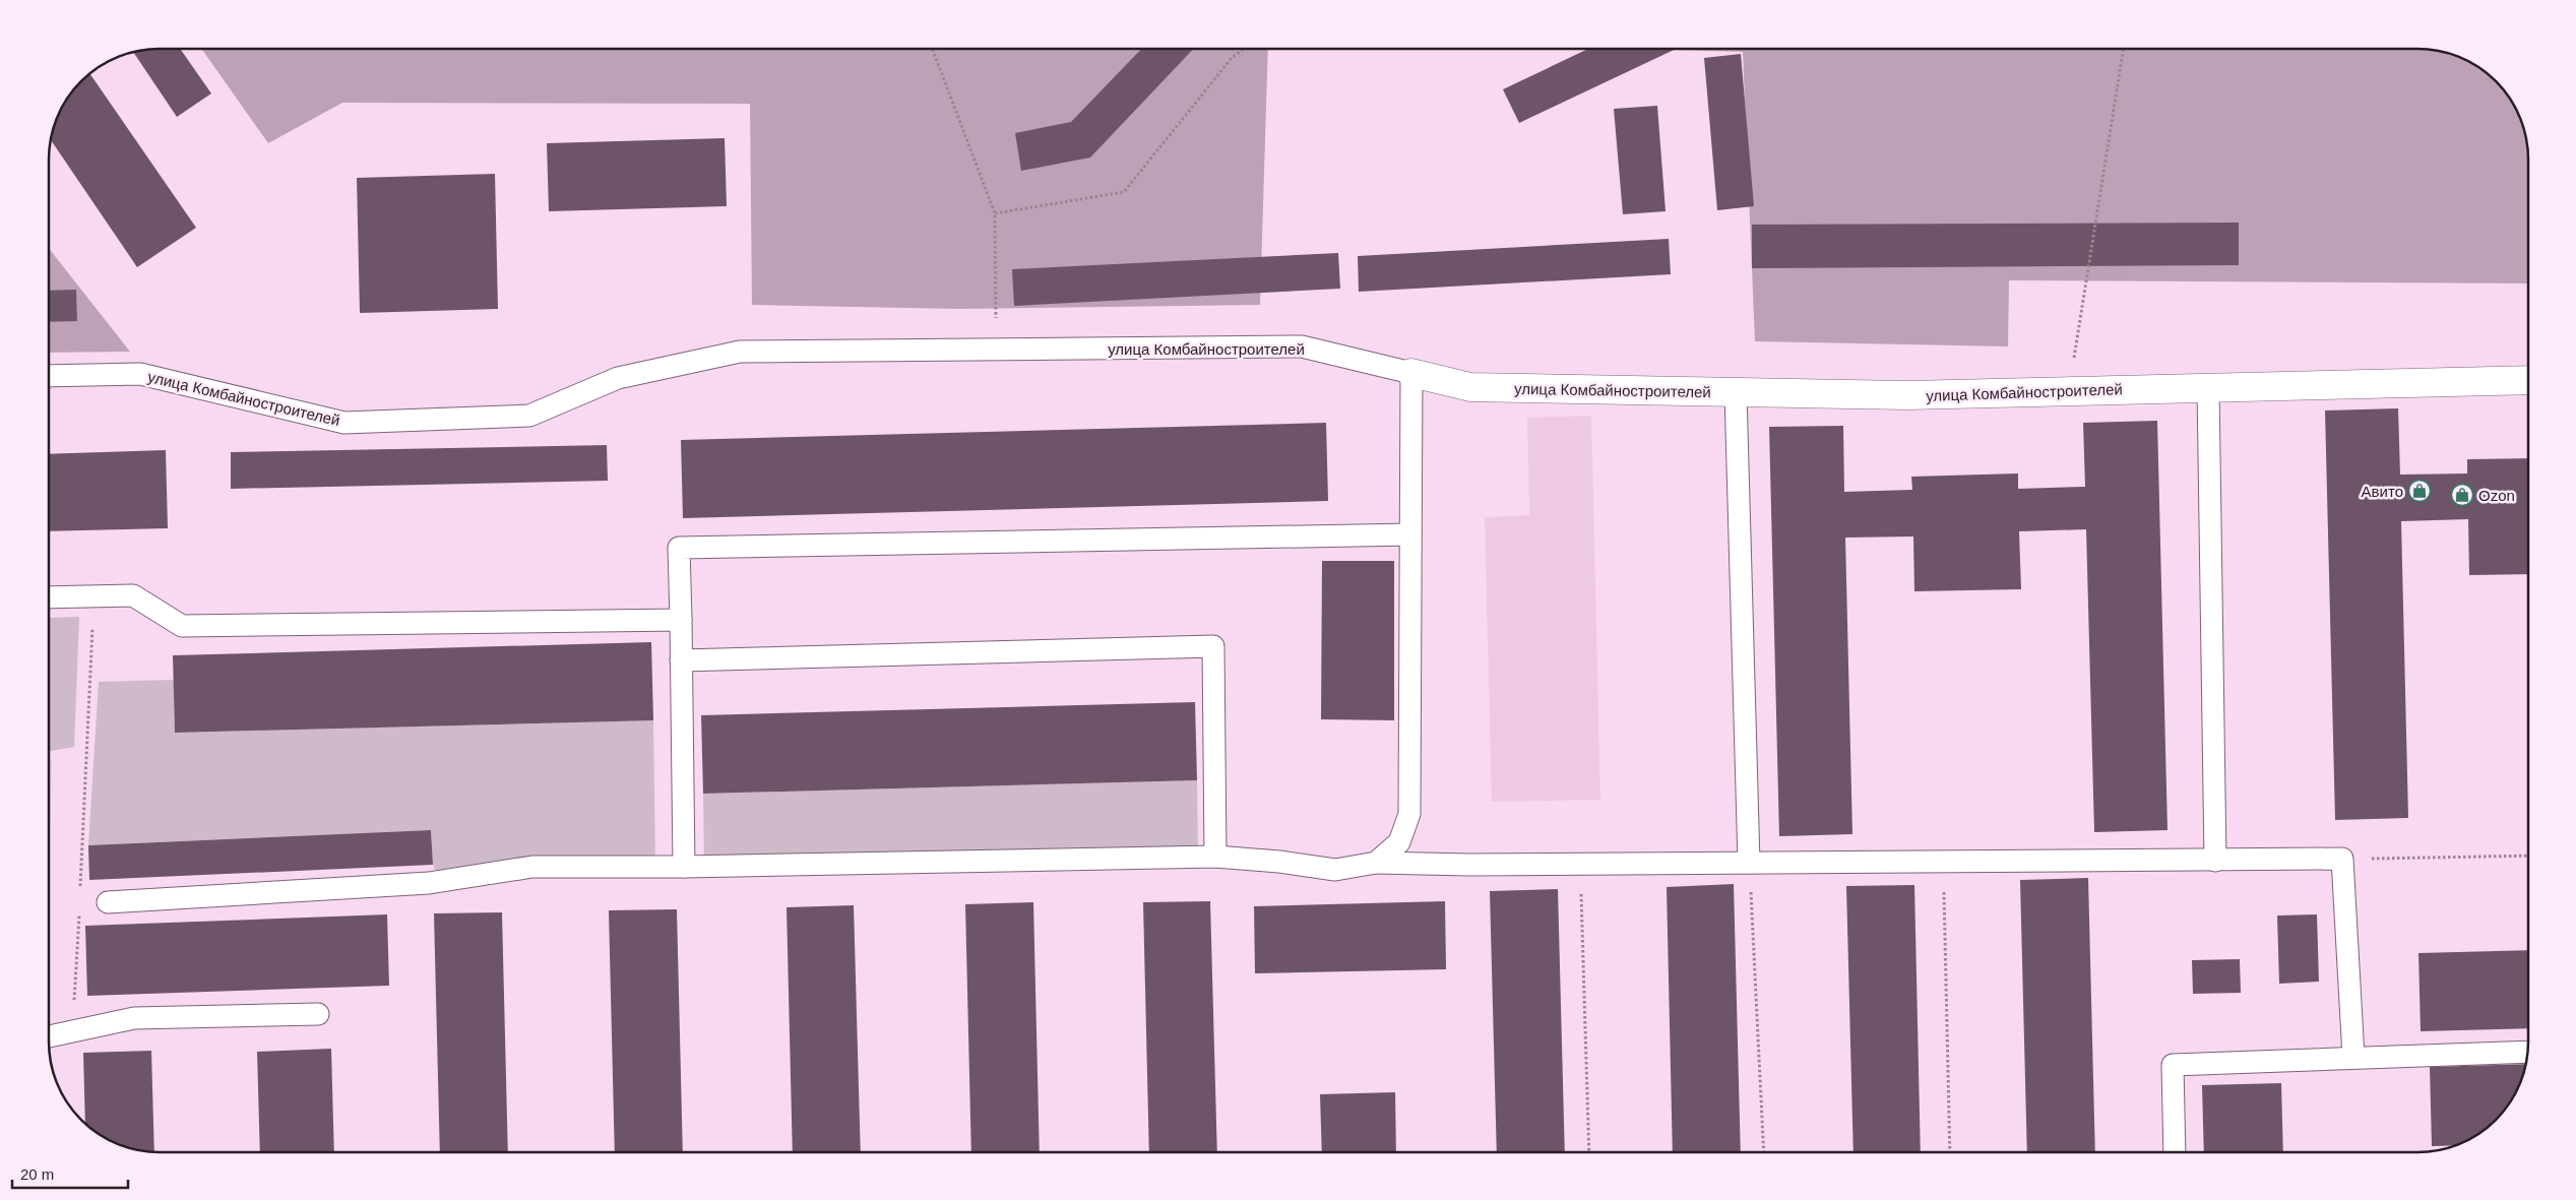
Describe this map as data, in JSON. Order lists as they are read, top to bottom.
{
  "streets": {
    "street": ["улица Комбайностроителей"]
  },
  "places": {
    "shop": ["Авито", "Ozon"]
  },
  "scale_bar": "20 m"
}
